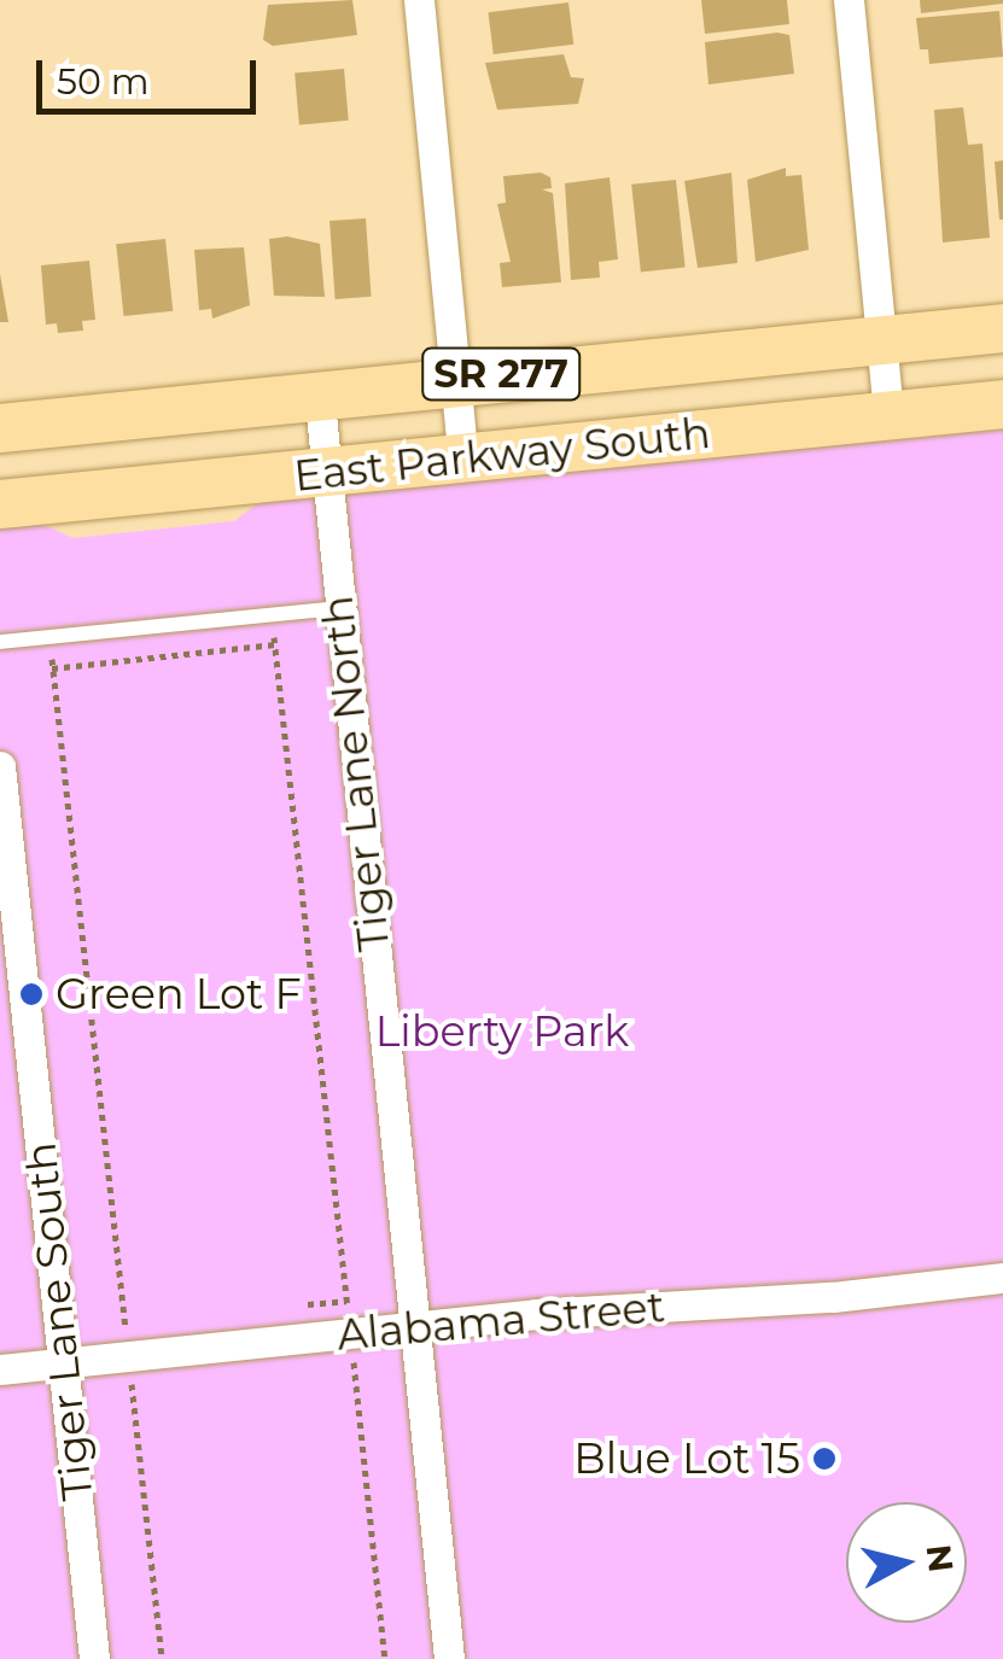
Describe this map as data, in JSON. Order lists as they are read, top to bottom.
{
  "streets": {
    "main road": ["SR 277", "East Parkway South"],
    "street": ["Tiger Lane North", "Tiger Lane South", "Alabama Street"]
  },
  "crossings": [
    ["East Parkway South", "Tiger Lane North"],
    ["Tiger Lane North", "Alabama Street"],
    ["Tiger Lane South", "Alabama Street"]
  ],
  "parks": ["Liberty Park"],
  "places": ["Green Lot F", "Blue Lot 15"],
  "scale_bar": "50 m",
  "north": "right"
}
